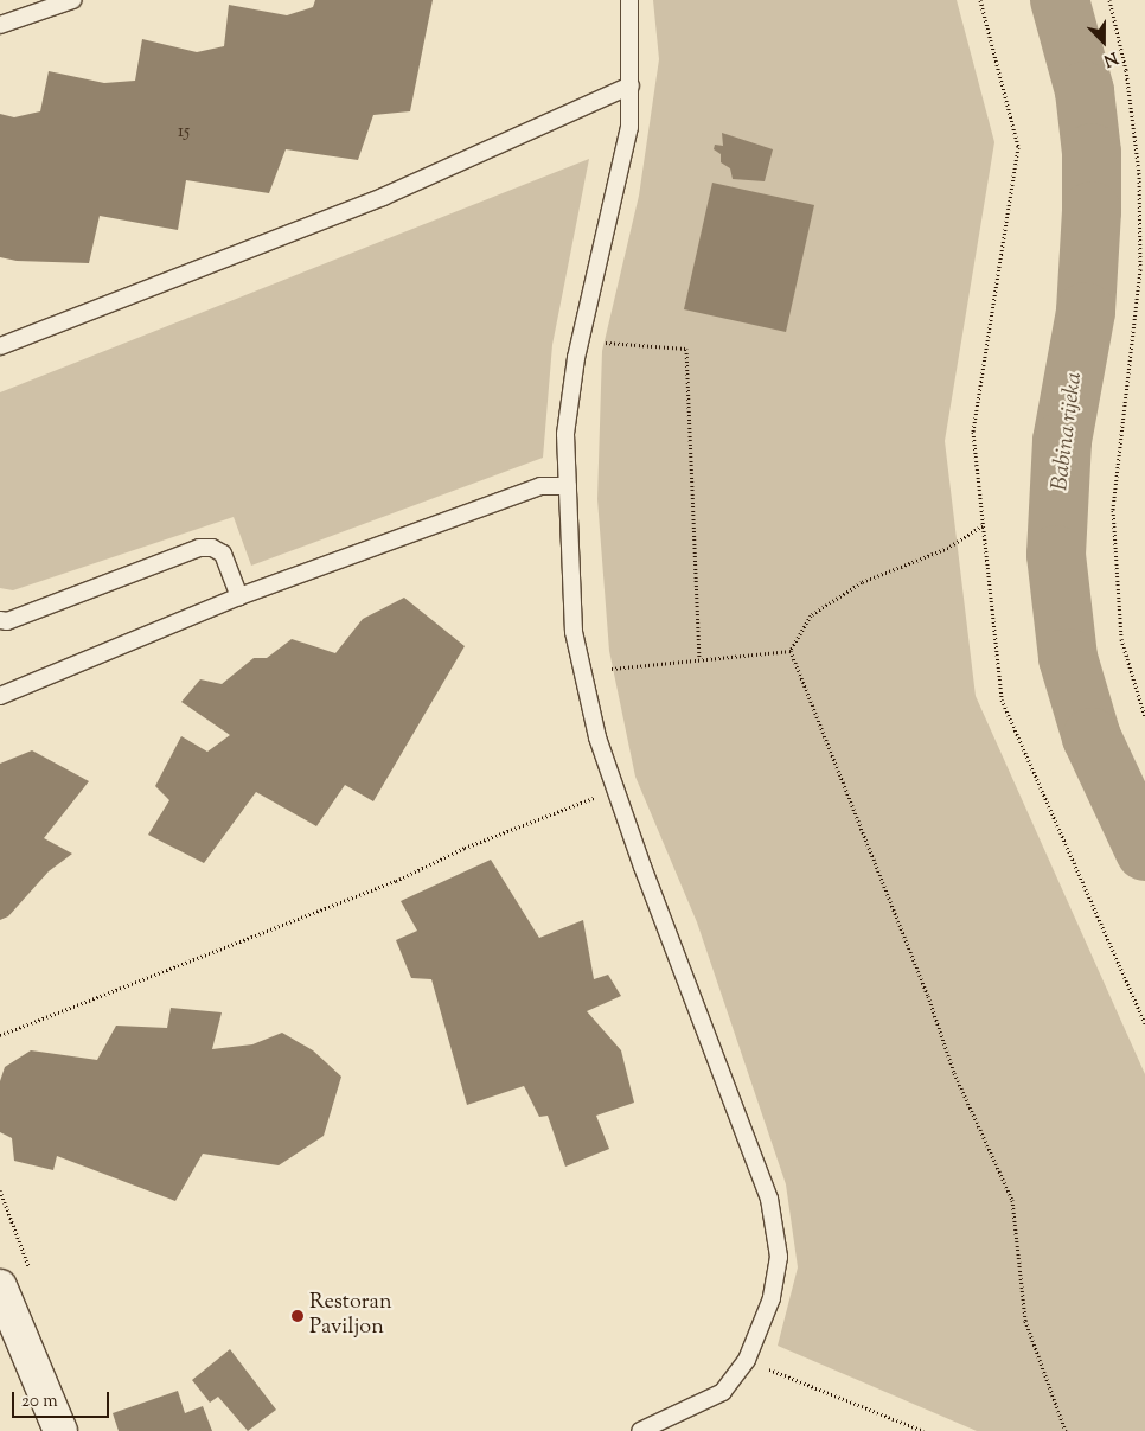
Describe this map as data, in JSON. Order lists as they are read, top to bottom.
{
  "water": ["Babina rijeka"],
  "places": ["Restoran Paviljon"],
  "house_numbers": ["15"],
  "scale_bar": "20 m",
  "north": "bottom"
}
